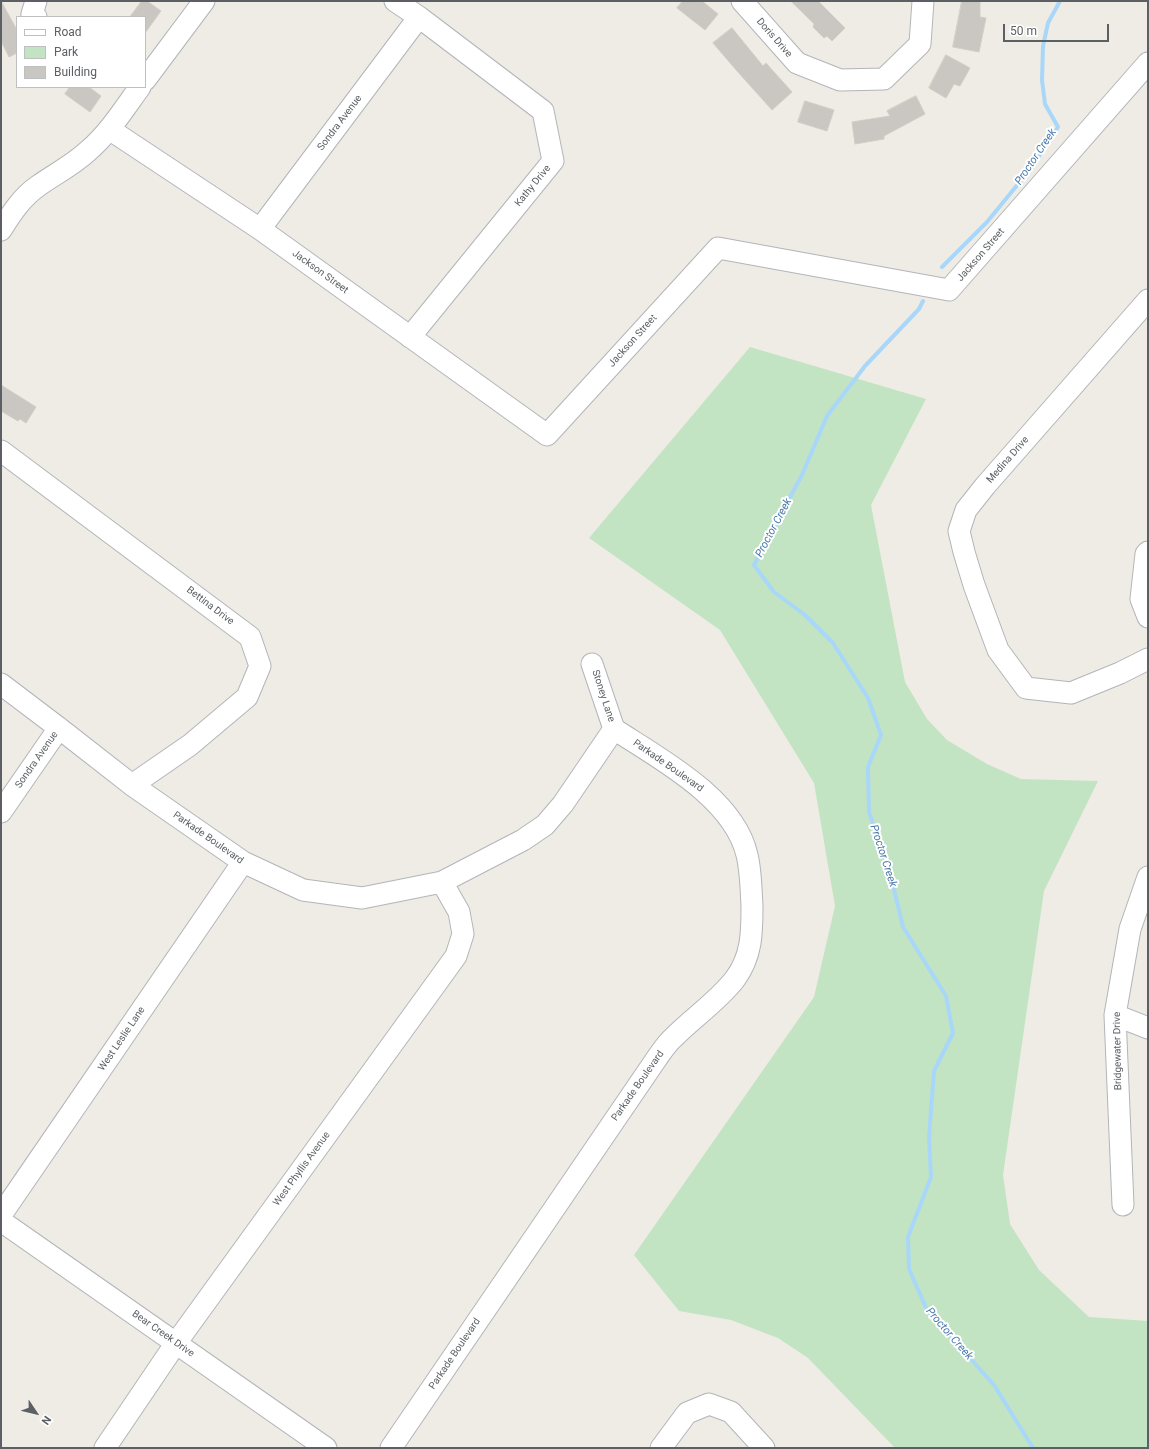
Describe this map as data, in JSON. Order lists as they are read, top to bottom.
{
  "streets": {
    "street": [
      "Doris Drive",
      "Sondra Avenue",
      "Kathy Drive",
      "Jackson Street",
      "Medina Drive",
      "Bettina Drive",
      "Stoney Lane",
      "Parkade Boulevard",
      "West Leslie Lane",
      "Bridgewater Drive",
      "West Phyllis Avenue",
      "Bear Creek Drive"
    ]
  },
  "crossings": [
    ["Sondra Avenue", "Kathy Drive"],
    ["Sondra Avenue", "Jackson Street"],
    ["Sondra Avenue", "Parkade Boulevard"],
    ["Kathy Drive", "Jackson Street"],
    ["Bettina Drive", "Parkade Boulevard"],
    ["Stoney Lane", "Parkade Boulevard"],
    ["Parkade Boulevard", "West Leslie Lane"],
    ["Parkade Boulevard", "West Phyllis Avenue"],
    ["West Phyllis Avenue", "Bear Creek Drive"]
  ],
  "water": ["Proctor Creek"],
  "legend": ["Road", "Park", "Building"],
  "scale_bar": "50 m",
  "north": "bottom right"
}
